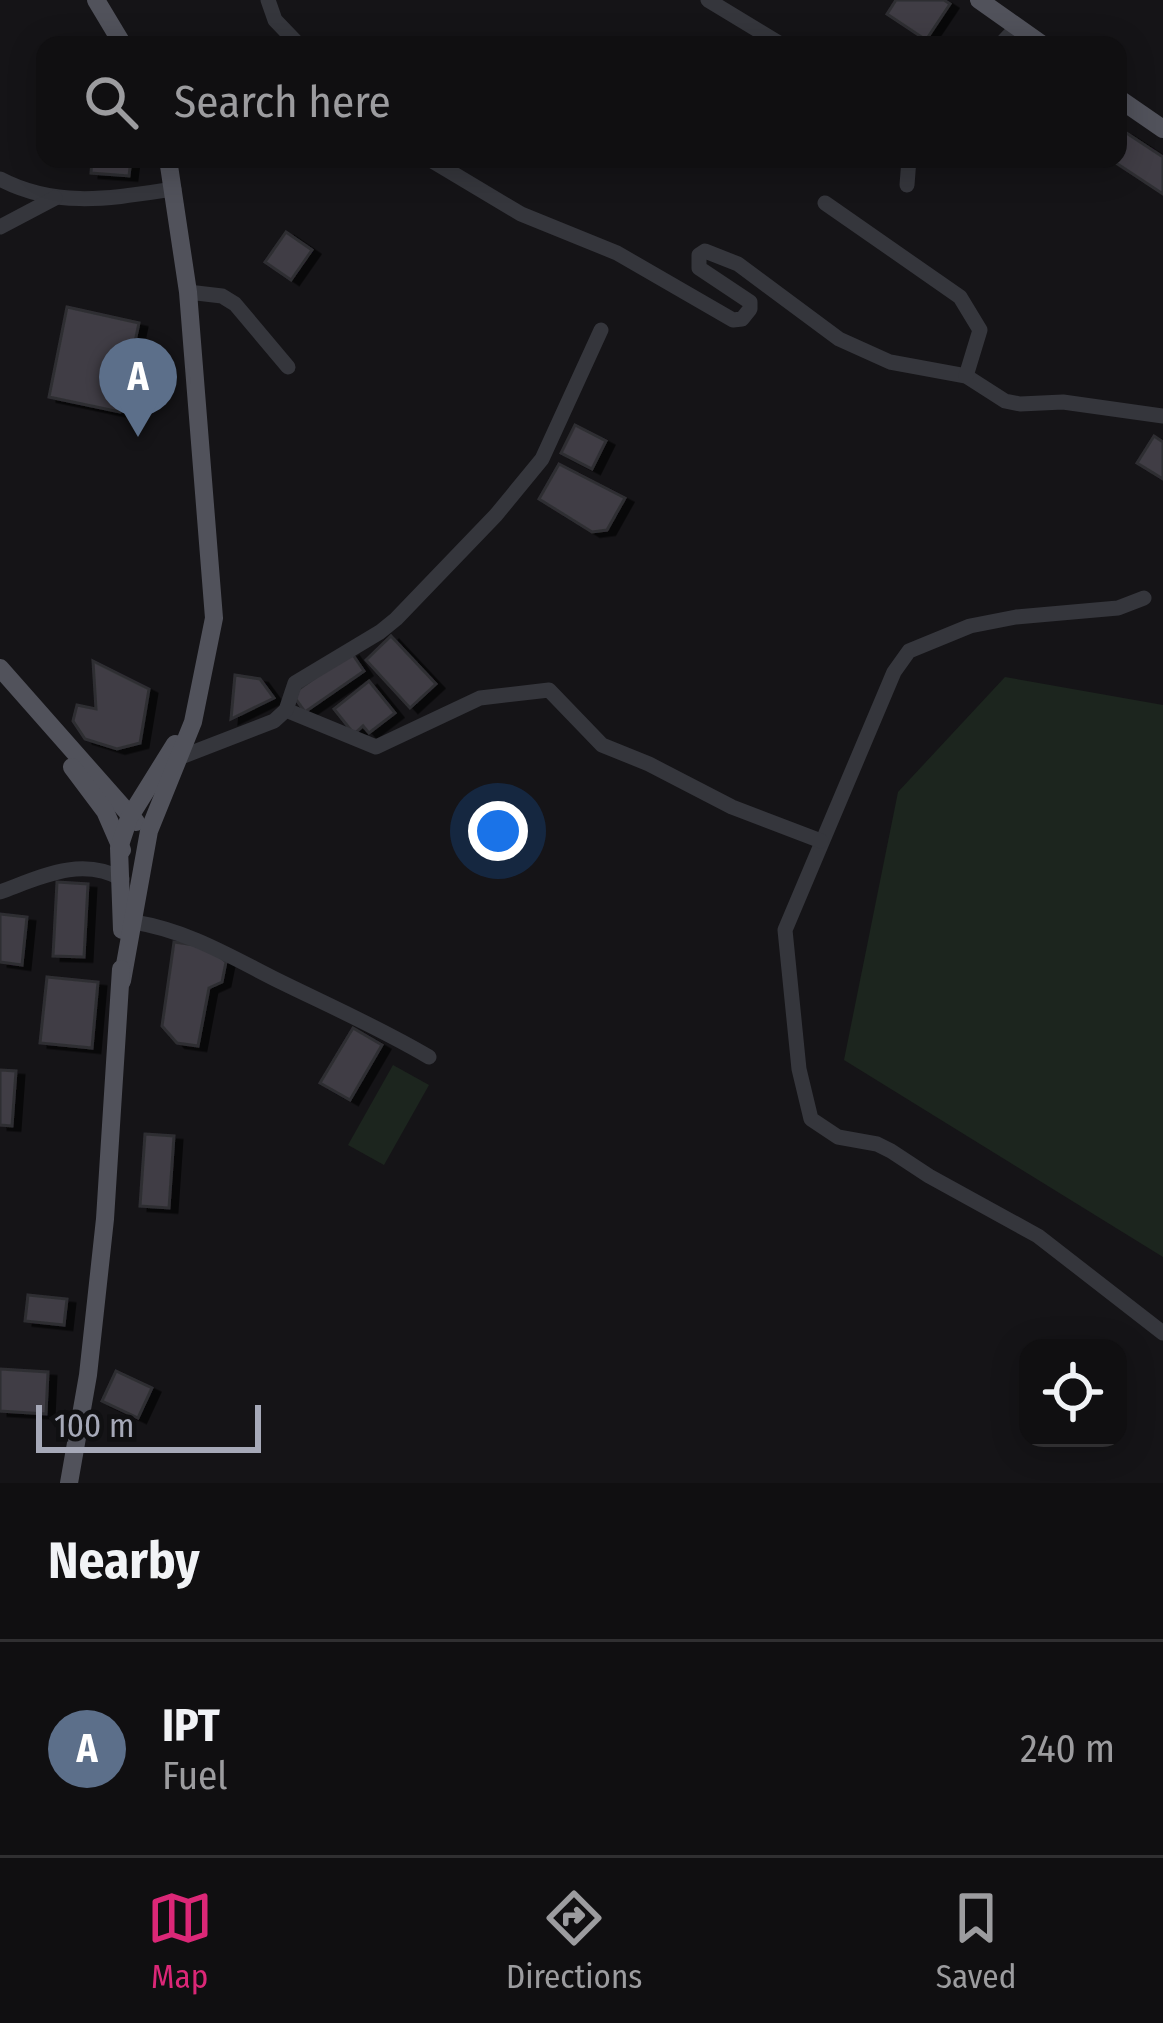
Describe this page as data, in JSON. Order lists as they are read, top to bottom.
{
  "scale_bar": "100 m",
  "page": {
    "search": "Search here",
    "pins": "A",
    "scale": "100 m",
    "heading": "Nearby",
    "list": [
      {
        "mark": "A",
        "name": "IPT",
        "note": "Fuel",
        "value": "240 m"
      }
    ],
    "nav": ["Map", "Directions", "Saved"]
  }
}
